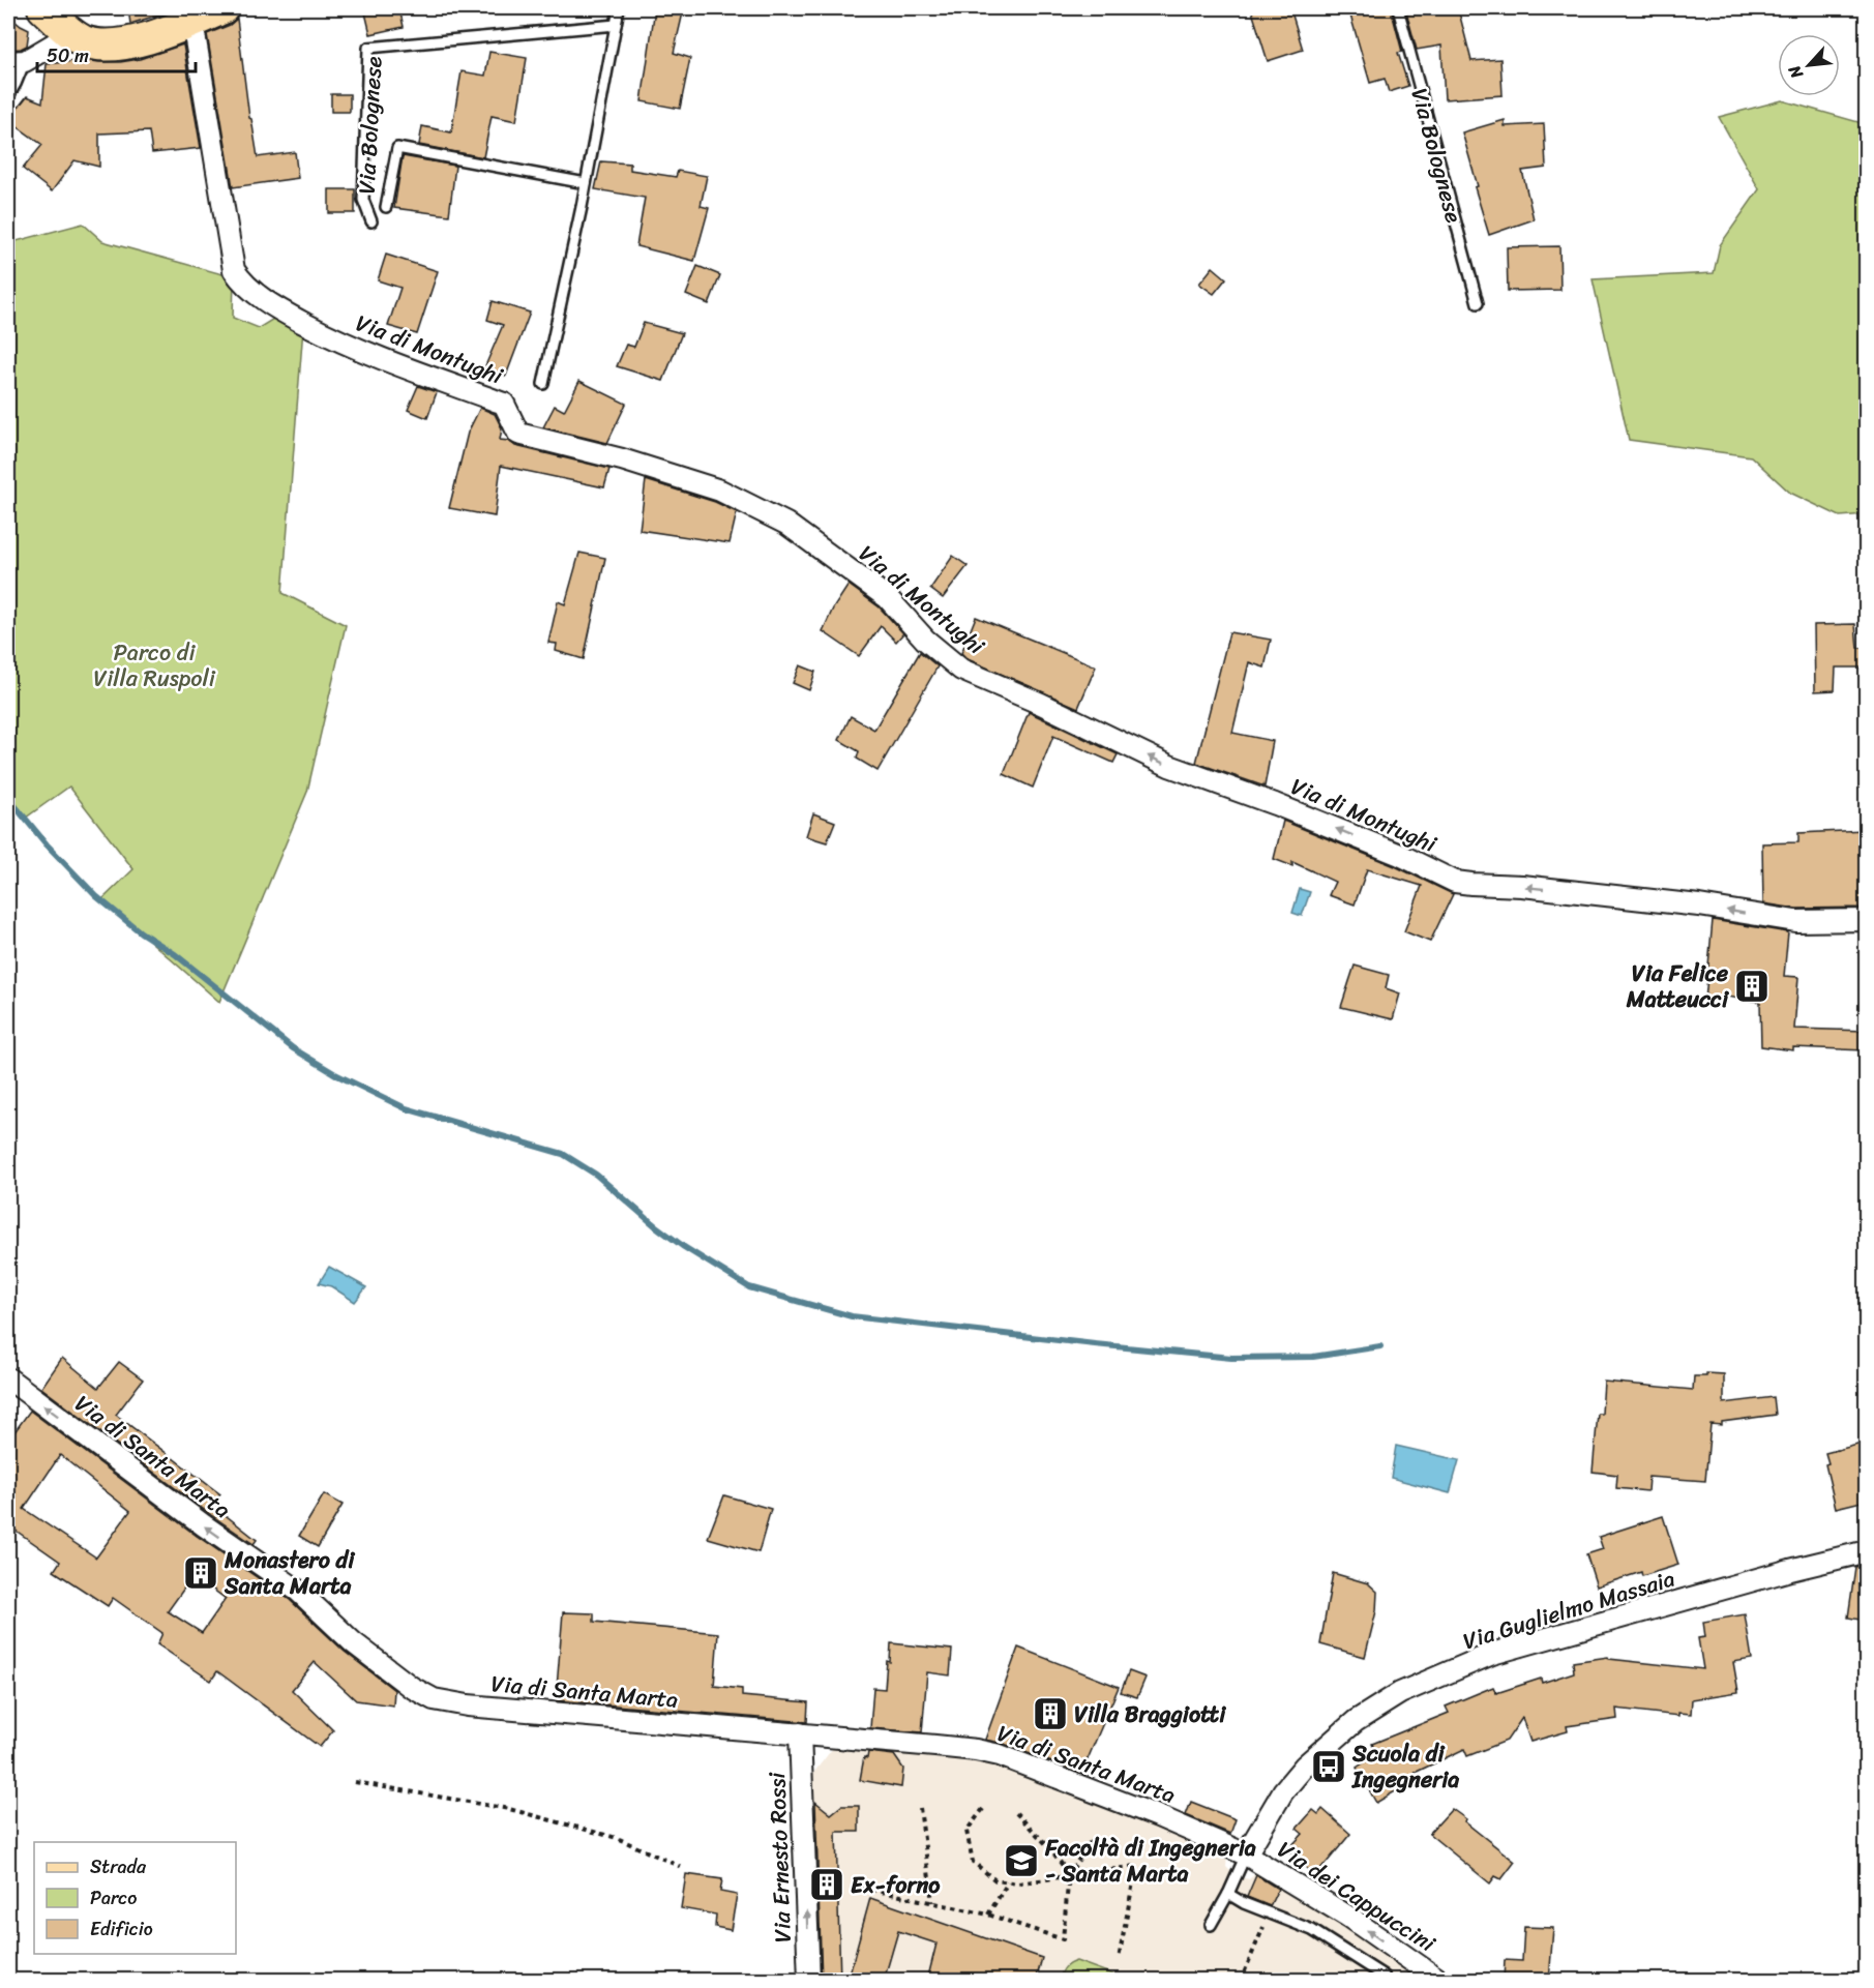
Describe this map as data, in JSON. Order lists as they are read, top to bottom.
{
  "streets": {
    "street": [
      "Via di Montughi",
      "Via di Santa Marta",
      "Via Guglielmo Massaia",
      "Via Ernesto Rossi",
      "Via dei Cappuccini"
    ],
    "lane": ["Via Bolognese"]
  },
  "crossings": [
    ["Via di Santa Marta", "Via Guglielmo Massaia"],
    ["Via di Santa Marta", "Via Ernesto Rossi"],
    ["Via di Santa Marta", "Via dei Cappuccini"],
    ["Via Guglielmo Massaia", "Via dei Cappuccini"]
  ],
  "one_way": [
    "Via di Montughi",
    "Via di Santa Marta",
    "Via Ernesto Rossi",
    "Via dei Cappuccini"
  ],
  "parks": ["Parco di Villa Ruspoli"],
  "places": {
    "building": [
      "Via Felice Matteucci",
      "Monastero di Santa Marta",
      "Villa Braggiotti",
      "Ex-forno"
    ],
    "bus stop": ["Scuola di Ingegneria"],
    "school or university": ["Facoltà di Ingegneria - Santa Marta"]
  },
  "legend": ["Strada", "Parco", "Edificio"],
  "scale_bar": "50 m",
  "north": "bottom left"
}
